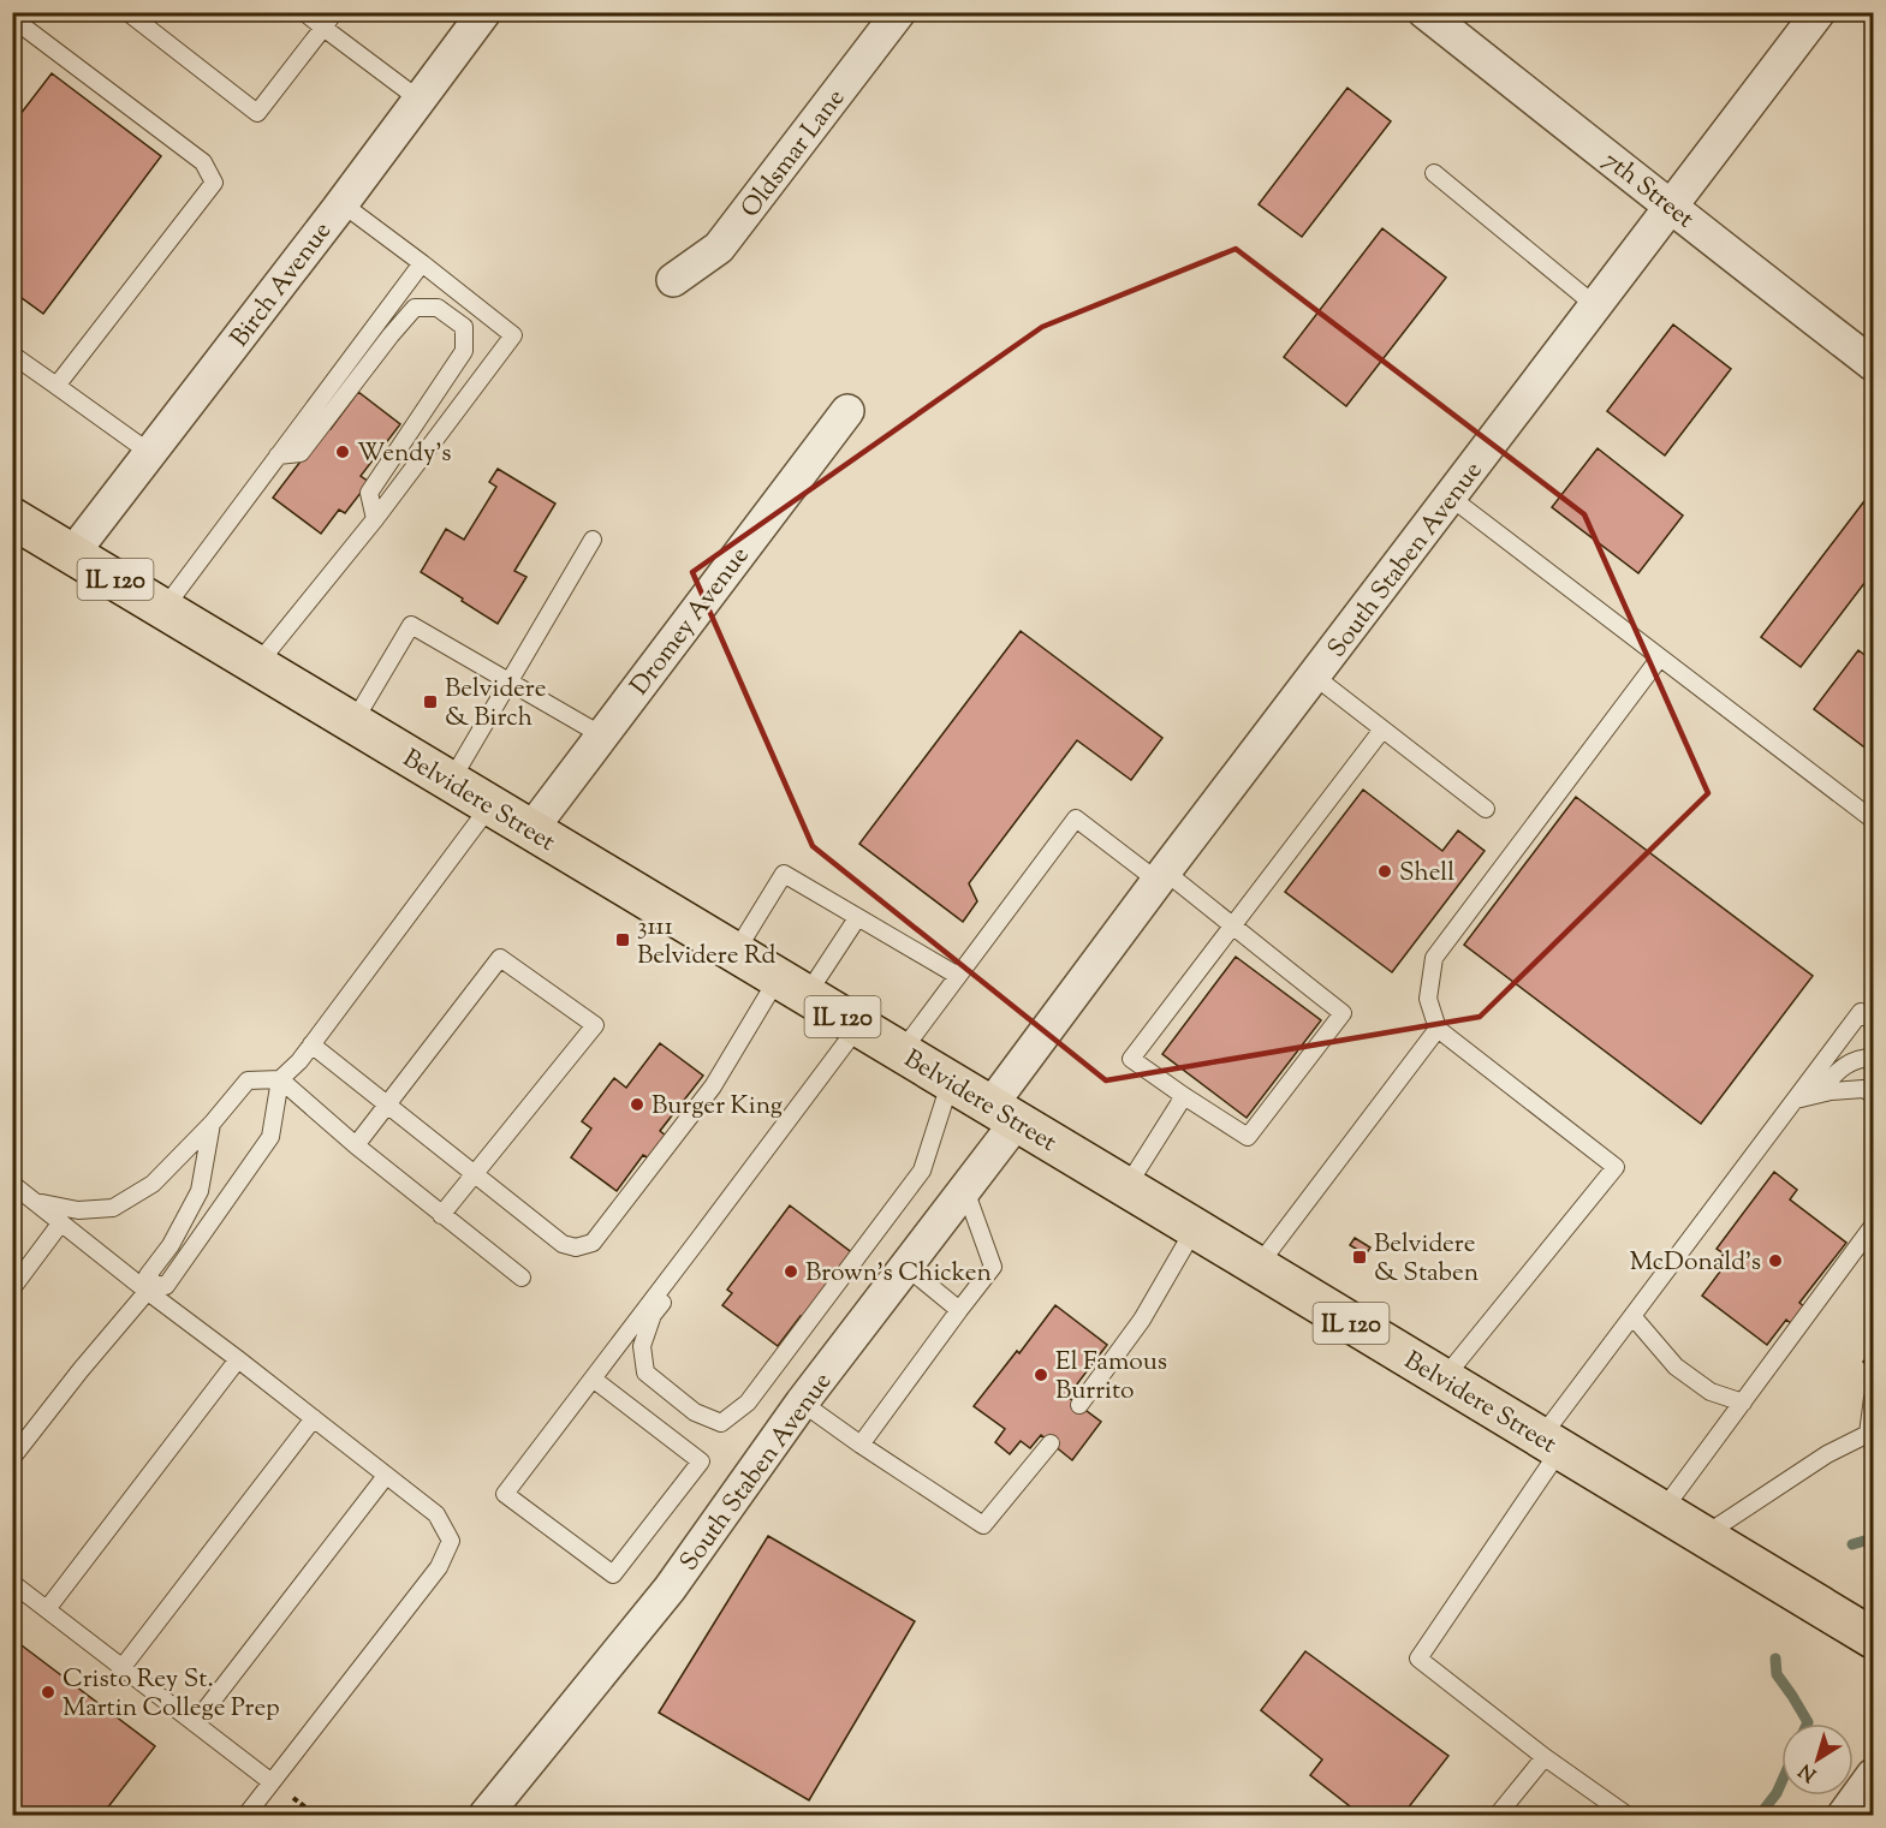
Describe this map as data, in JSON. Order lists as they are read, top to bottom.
{
  "streets": {
    "main road": ["IL 120", "Belvidere Street"],
    "street": [
      "Oldsmar Lane",
      "7th Street",
      "Birch Avenue",
      "South Staben Avenue",
      "Dromey Avenue"
    ]
  },
  "crossings": [
    ["7th Street", "South Staben Avenue"],
    ["Birch Avenue", "Belvidere Street"],
    ["South Staben Avenue", "Belvidere Street"],
    ["Dromey Avenue", "Belvidere Street"]
  ],
  "places": {
    "other": [
      "Wendy's",
      "Shell",
      "Burger King",
      "McDonald's",
      "Brown's Chicken",
      "El Famous Burrito",
      "Cristo Rey St. Martin College Prep"
    ],
    "transit": ["Belvidere & Birch", "3111 Belvidere Rd", "Belvidere & Staben"]
  },
  "north": "bottom left"
}
